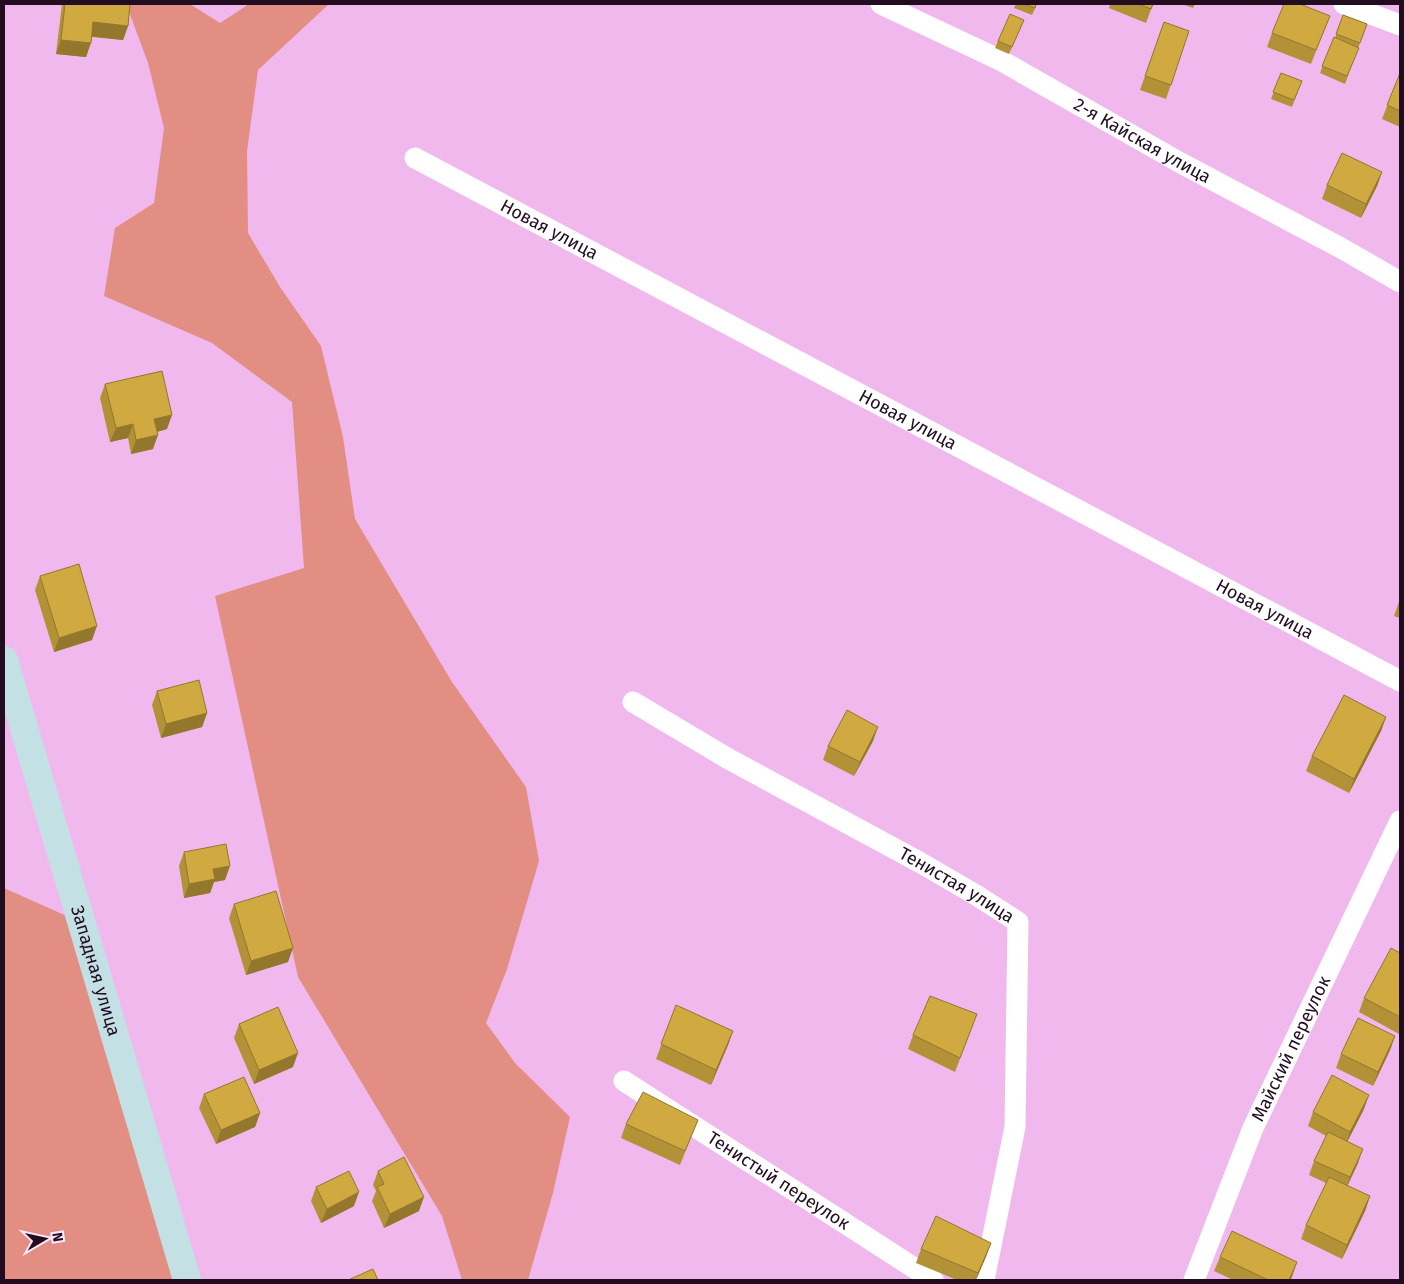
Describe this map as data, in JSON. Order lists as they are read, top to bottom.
{
  "streets": {
    "main road": ["Западная улица"],
    "street": [
      "2-я Кайская улица",
      "Новая улица",
      "Тенистая улица",
      "Майский переулок",
      "Тенистый переулок"
    ]
  },
  "north": "right"
}
